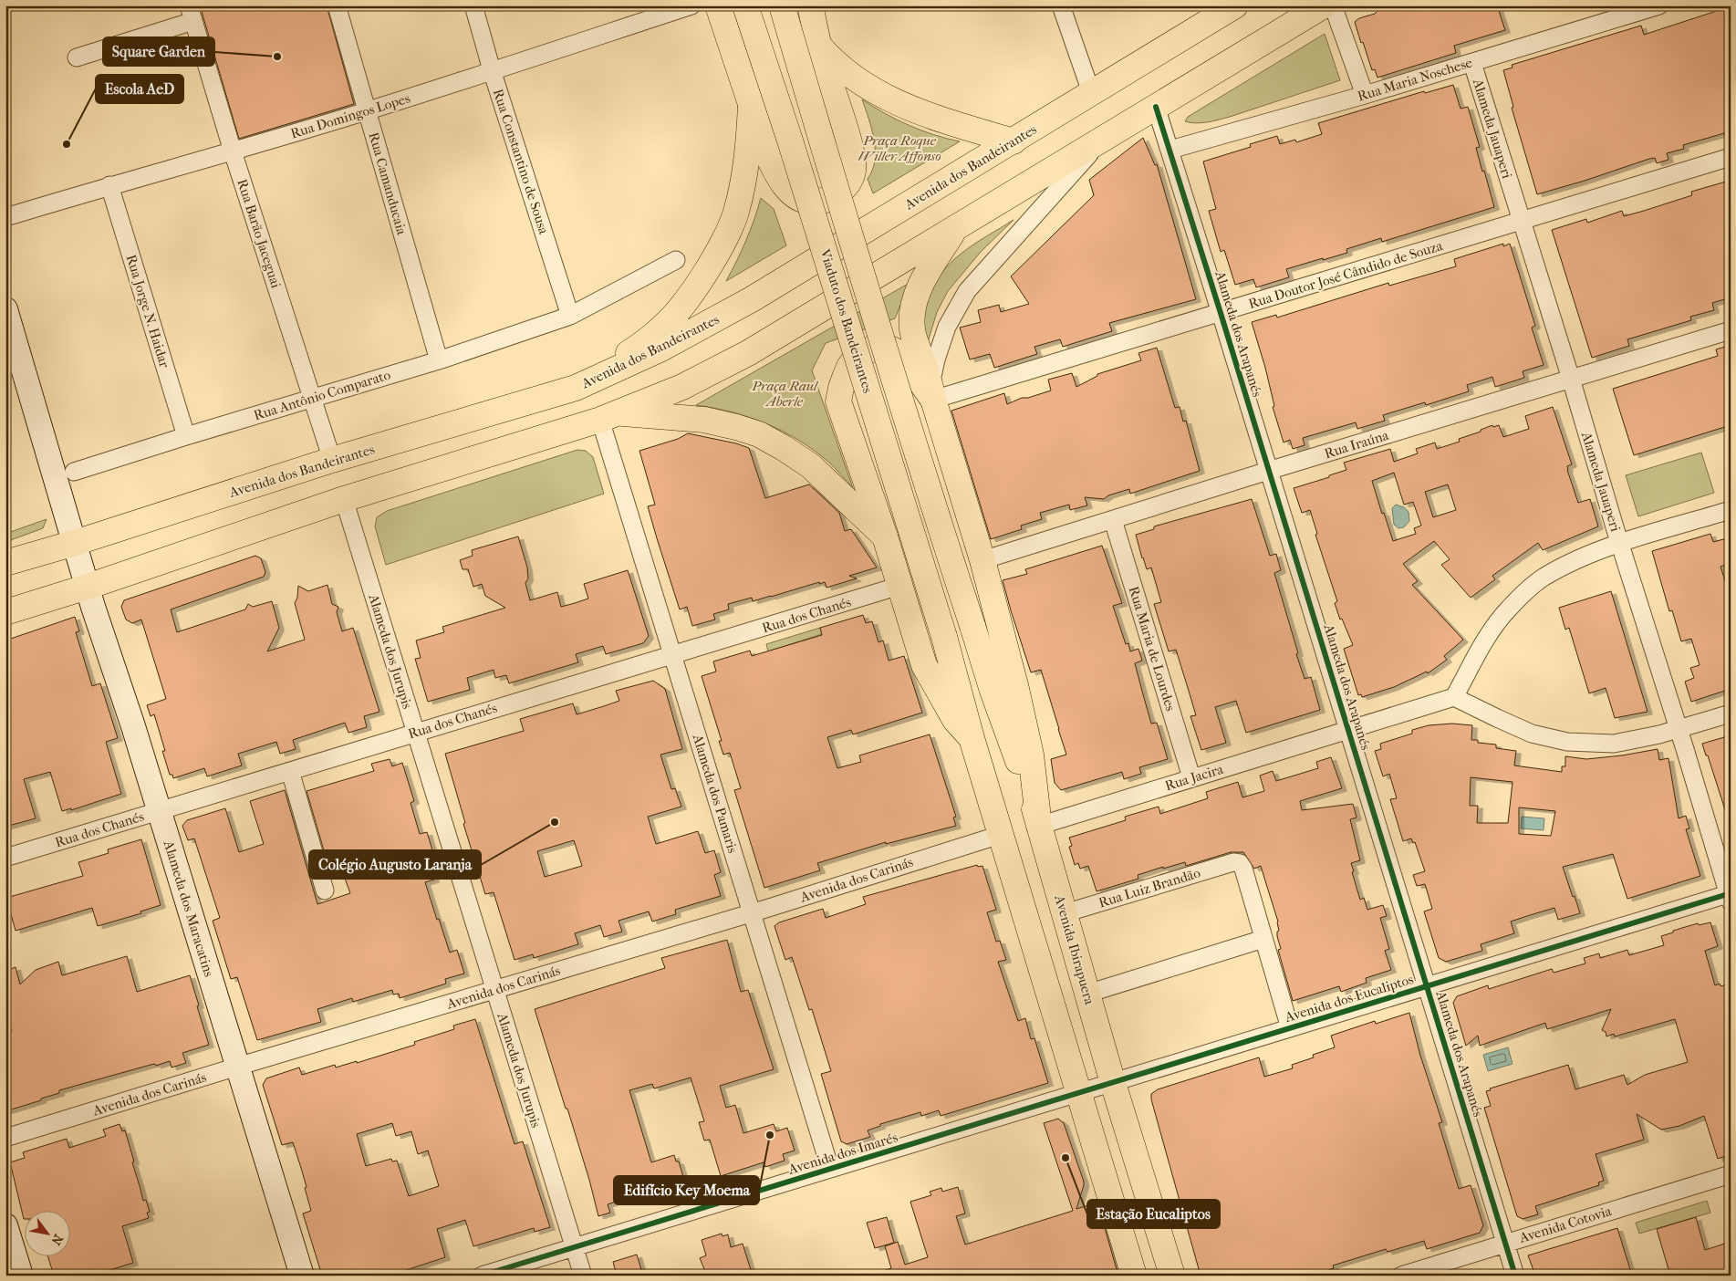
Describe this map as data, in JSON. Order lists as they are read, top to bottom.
{
  "streets": {
    "main road": [
      "Avenida dos Bandeirantes",
      "Viaduto dos Bandeirantes",
      "Alameda dos Maracatins",
      "Avenida Ibirapuera"
    ],
    "street": [
      "Rua Maria Noschese",
      "Rua Domingos Lopes",
      "Alameda Jauaperi",
      "Rua Constantino de Sousa",
      "Rua Camanducaia",
      "Rua Barão Jaceguai",
      "Rua Doutor José Cândido de Souza",
      "Rua Jorge N. Haidar",
      "Alameda dos Arapanés",
      "Rua Antônio Comparato",
      "Rua Iraúna",
      "Rua dos Chanés",
      "Rua Maria de Lourdes",
      "Alameda dos Jurupis",
      "Rua Jacira",
      "Alameda dos Pamaris",
      "Avenida dos Carinás",
      "Rua Luiz Brandão",
      "Avenida dos Eucaliptos",
      "Avenida dos Imarés",
      "Avenida Cotovia"
    ]
  },
  "crossings": [
    ["Rua Maria Noschese", "Alameda Jauaperi"],
    ["Rua Maria Noschese", "Alameda dos Arapanés"],
    ["Rua Domingos Lopes", "Rua Constantino de Sousa"],
    ["Rua Domingos Lopes", "Rua Camanducaia"],
    ["Rua Domingos Lopes", "Rua Barão Jaceguai"],
    ["Rua Domingos Lopes", "Rua Jorge N. Haidar"],
    ["Alameda Jauaperi", "Rua Doutor José Cândido de Souza"],
    ["Alameda Jauaperi", "Rua Iraúna"],
    ["Alameda Jauaperi", "Avenida dos Eucaliptos"],
    ["Rua Constantino de Sousa", "Rua Antônio Comparato"],
    ["Avenida dos Bandeirantes", "Rua Barão Jaceguai"],
    ["Avenida dos Bandeirantes", "Alameda dos Maracatins"],
    ["Rua Camanducaia", "Rua Antônio Comparato"],
    ["Rua Barão Jaceguai", "Rua Antônio Comparato"],
    ["Rua Doutor José Cândido de Souza", "Alameda dos Arapanés"],
    ["Rua Jorge N. Haidar", "Rua Antônio Comparato"],
    ["Viaduto dos Bandeirantes", "Avenida Ibirapuera"],
    ["Alameda dos Arapanés", "Rua Iraúna"],
    ["Alameda dos Arapanés", "Rua Jacira"],
    ["Alameda dos Arapanés", "Avenida dos Eucaliptos"],
    ["Alameda dos Arapanés", "Avenida Cotovia"],
    ["Rua Iraúna", "Rua Maria de Lourdes"],
    ["Rua dos Chanés", "Alameda dos Jurupis"],
    ["Rua dos Chanés", "Alameda dos Pamaris"],
    ["Rua dos Chanés", "Alameda dos Maracatins"],
    ["Rua Maria de Lourdes", "Rua Jacira"],
    ["Alameda dos Jurupis", "Avenida dos Carinás"],
    ["Alameda dos Jurupis", "Avenida dos Imarés"],
    ["Rua Jacira", "Avenida Ibirapuera"],
    ["Alameda dos Pamaris", "Avenida dos Carinás"],
    ["Alameda dos Pamaris", "Avenida dos Imarés"],
    ["Avenida dos Carinás", "Alameda dos Maracatins"],
    ["Rua Luiz Brandão", "Avenida Ibirapuera"],
    ["Avenida Ibirapuera", "Avenida dos Eucaliptos"],
    ["Avenida dos Eucaliptos", "Avenida dos Imarés"]
  ],
  "parks": ["Praça Roque Willer Affonso", "Praça Raul Aberle"],
  "places": [
    "Square Garden",
    "Escola AeD",
    "Colégio Augusto Laranja",
    "Edifício Key Moema",
    "Estação Eucaliptos"
  ],
  "north": "bottom right"
}
